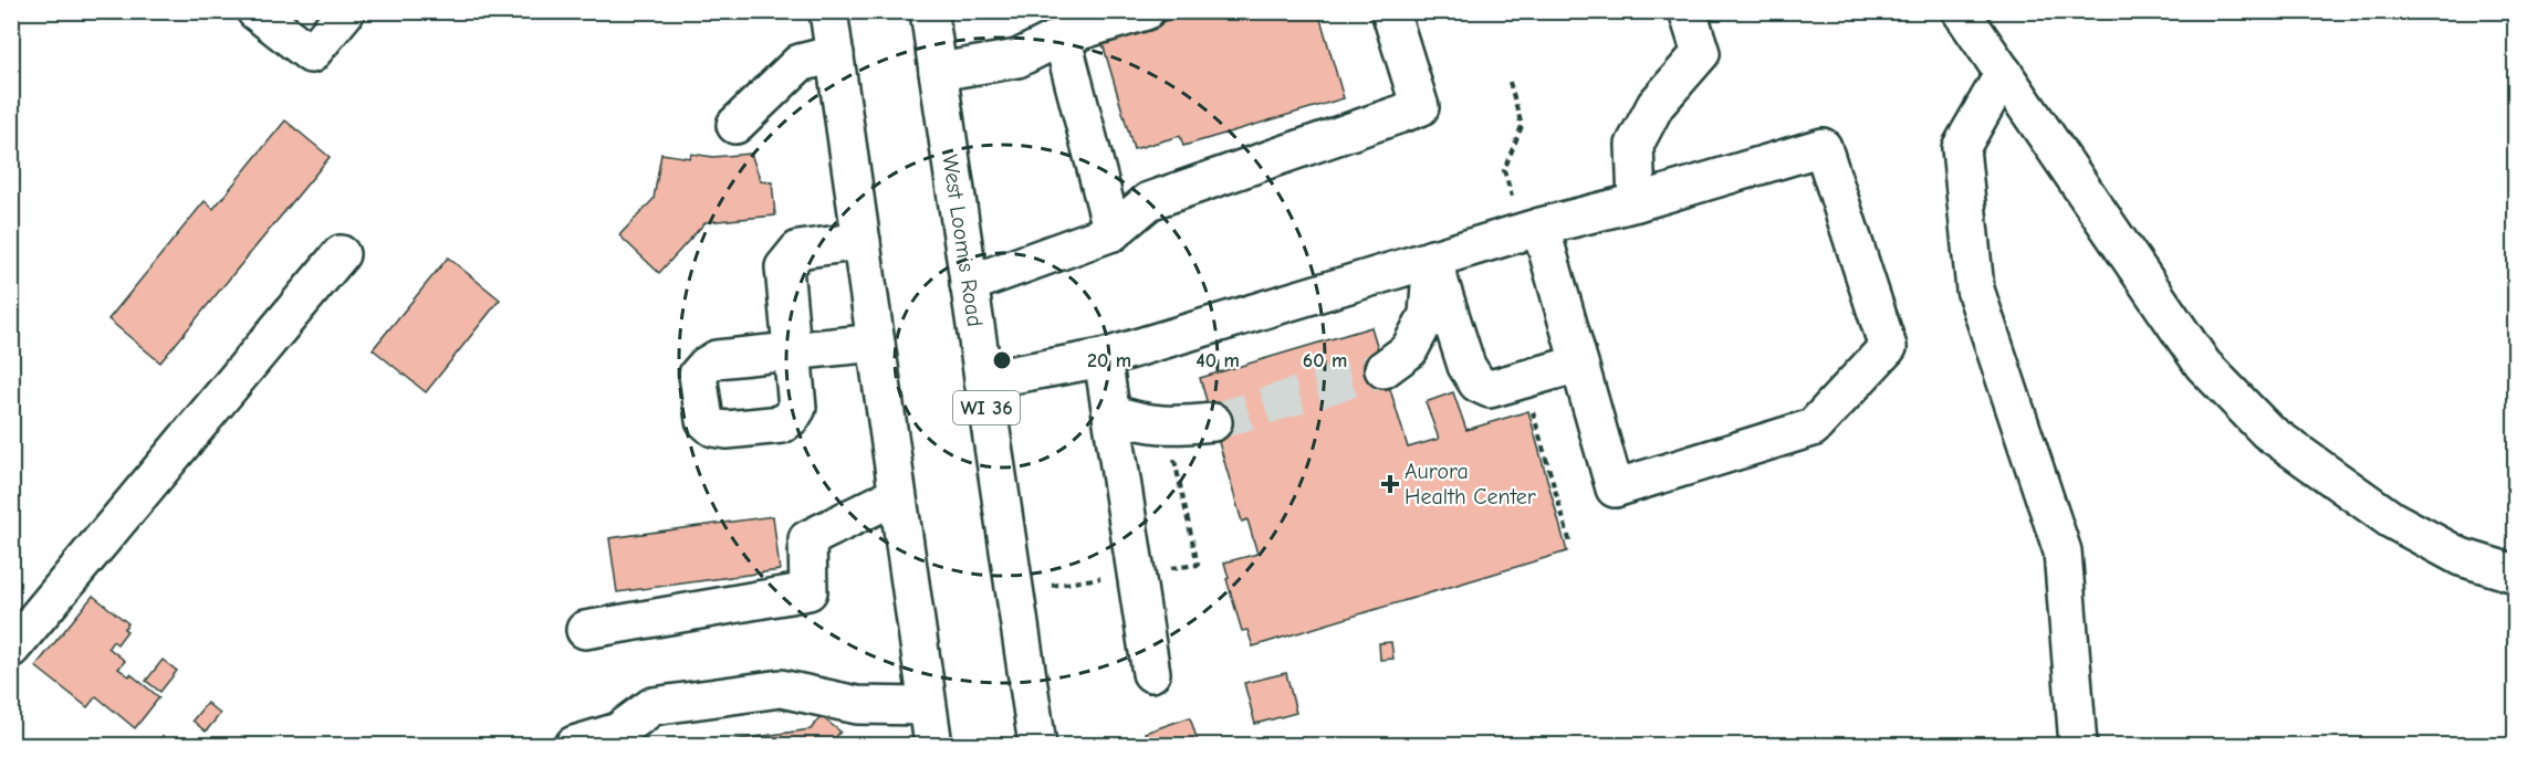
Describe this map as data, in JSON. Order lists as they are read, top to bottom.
{
  "streets": {
    "main road": ["West Loomis Road", "WI 36"]
  },
  "places": {
    "health": ["Aurora Health Center"]
  },
  "rings": ["20 m", "40 m", "60 m"]
}
